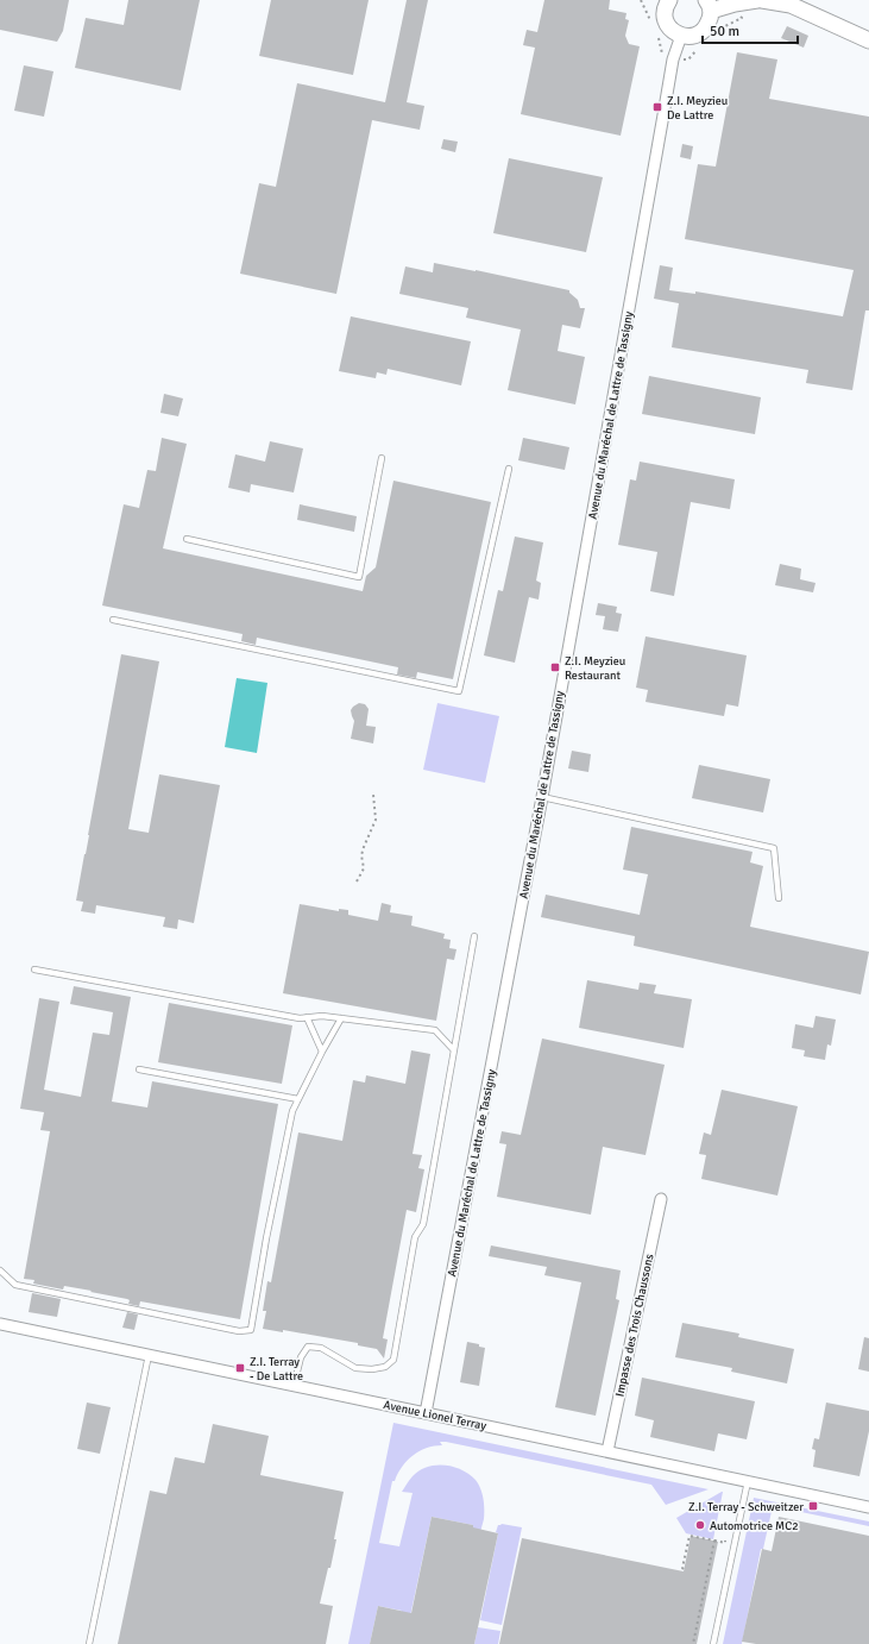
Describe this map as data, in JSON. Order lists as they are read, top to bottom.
{
  "streets": {
    "street": ["Avenue du Maréchal de Lattre de Tassigny", "Impasse des Trois Chaussons", "Avenue Lionel Terray"]
  },
  "crossings": [
    ["Avenue du Maréchal de Lattre de Tassigny", "Avenue Lionel Terray"],
    ["Impasse des Trois Chaussons", "Avenue Lionel Terray"]
  ],
  "places": {
    "transit": [
      "Z.I. Meyzieu De Lattre",
      "Z.I. Meyzieu Restaurant",
      "Z.I. Terray - De Lattre",
      "Z.I. Terray - Schweitzer"
    ],
    "other": ["Automotrice MC2"]
  },
  "scale_bar": "50 m"
}
